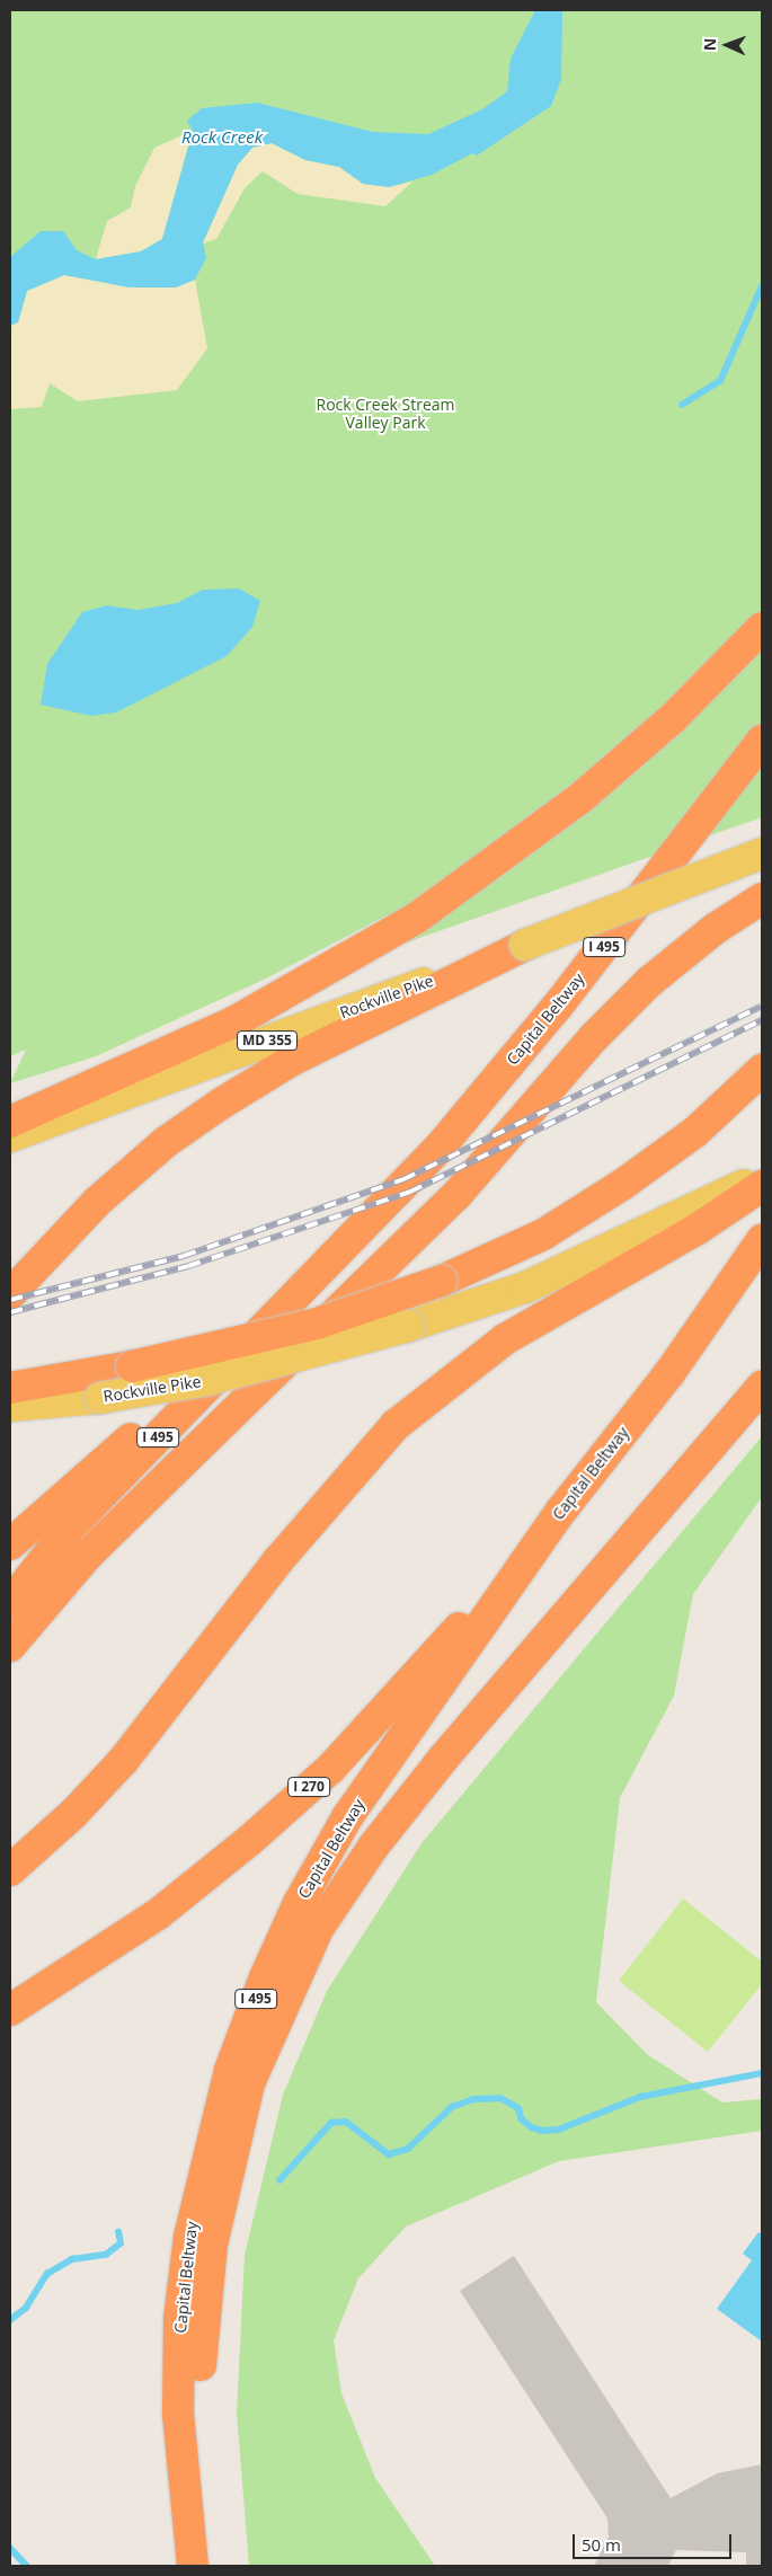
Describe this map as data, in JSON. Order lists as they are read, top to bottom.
{
  "streets": {
    "highway": ["I 495", "Capital Beltway", "I 270"],
    "main road": ["Rockville Pike", "MD 355"]
  },
  "crossings": [
    ["Capital Beltway", "I 270"]
  ],
  "water": ["Rock Creek"],
  "parks": ["Rock Creek Stream Valley Park"],
  "scale_bar": "50 m",
  "north": "left"
}
